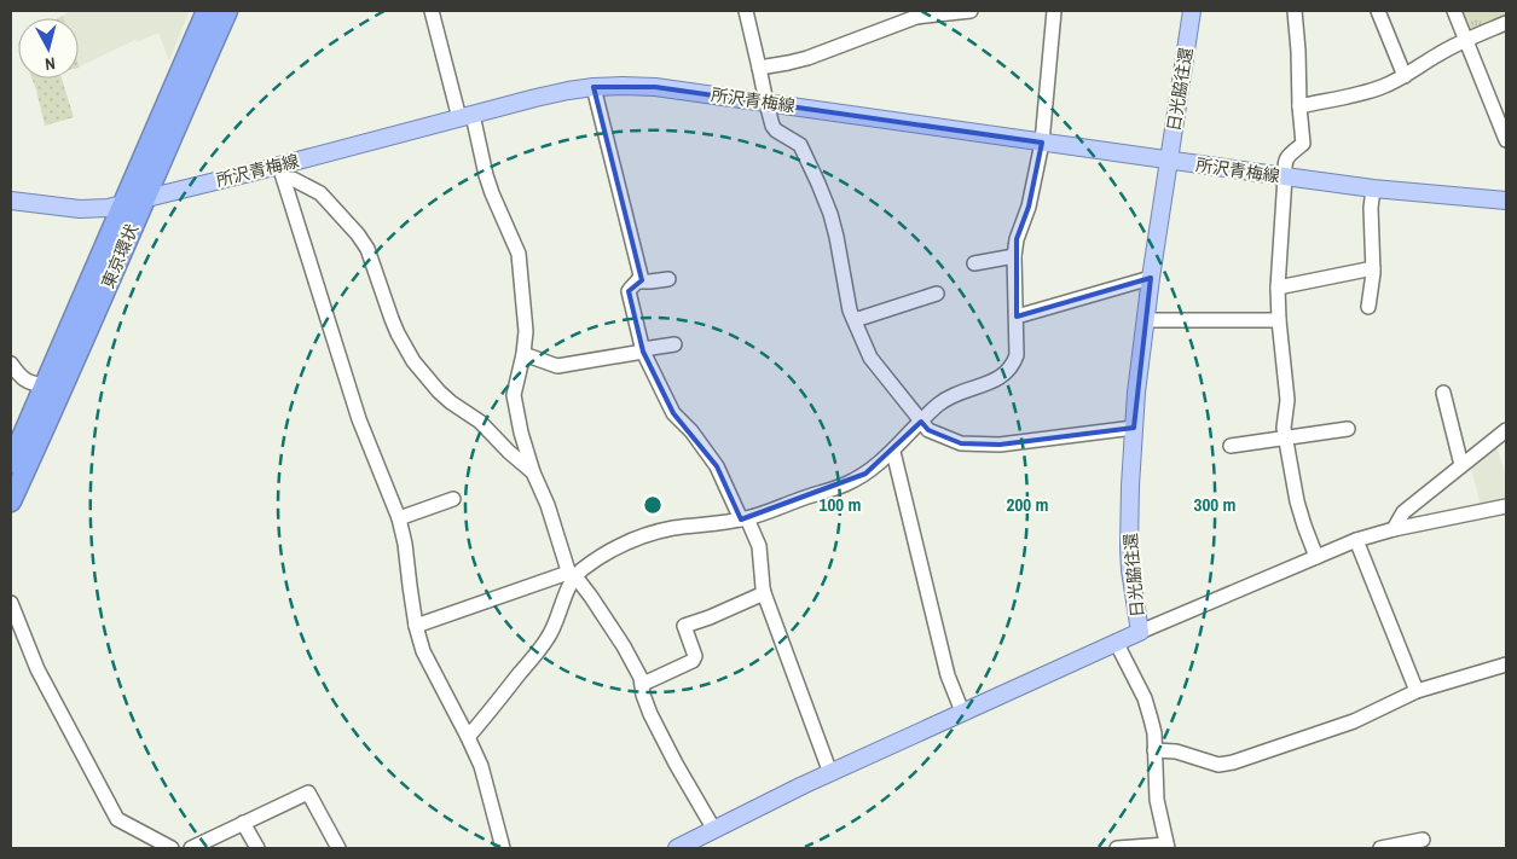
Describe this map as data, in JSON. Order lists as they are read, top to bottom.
{
  "streets": {
    "highway": ["東京環状"],
    "main road": ["日光脇往還", "所沢青梅線"]
  },
  "crossings": [
    ["日光脇往還", "所沢青梅線"],
    ["所沢青梅線", "東京環状"]
  ],
  "north": "bottom",
  "rings": ["100 m", "200 m", "300 m"]
}
